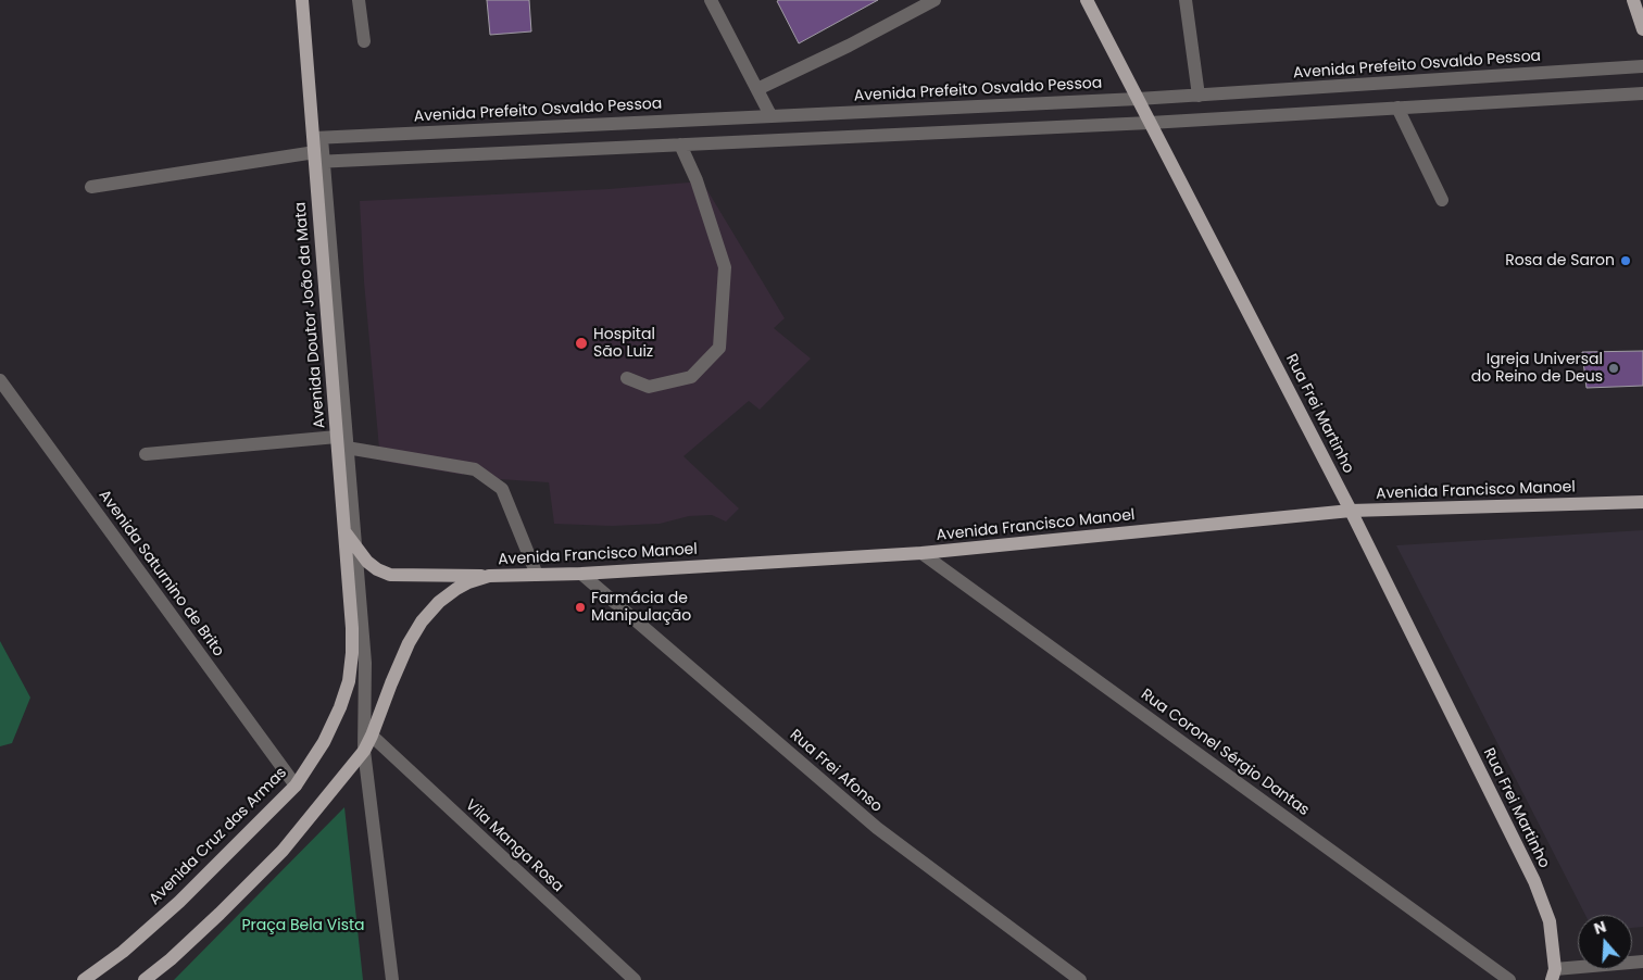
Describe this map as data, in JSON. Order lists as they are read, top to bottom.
{
  "streets": {
    "main road": [
      "Avenida Doutor João da Mata",
      "Rua Frei Martinho",
      "Avenida Francisco Manoel",
      "Avenida Cruz das Armas"
    ],
    "street": [
      "Avenida Prefeito Osvaldo Pessoa",
      "Avenida Saturnino de Brito",
      "Rua Coronel Sérgio Dantas",
      "Rua Frei Afonso",
      "Vila Manga Rosa"
    ]
  },
  "crossings": [
    ["Avenida Prefeito Osvaldo Pessoa", "Avenida Doutor João da Mata"],
    ["Avenida Prefeito Osvaldo Pessoa", "Rua Frei Martinho"],
    ["Avenida Doutor João da Mata", "Avenida Cruz das Armas"],
    ["Rua Frei Martinho", "Avenida Francisco Manoel"],
    ["Avenida Francisco Manoel", "Rua Coronel Sérgio Dantas"],
    ["Avenida Francisco Manoel", "Rua Frei Afonso"],
    ["Avenida Francisco Manoel", "Vila Manga Rosa"],
    ["Avenida Saturnino de Brito", "Avenida Cruz das Armas"]
  ],
  "parks": ["Praça Bela Vista"],
  "places": [
    "Rosa de Saron",
    "Hospital São Luiz",
    "Igreja Universal do Reino de Deus",
    "Farmácia de Manipulação"
  ],
  "north": "top"
}
